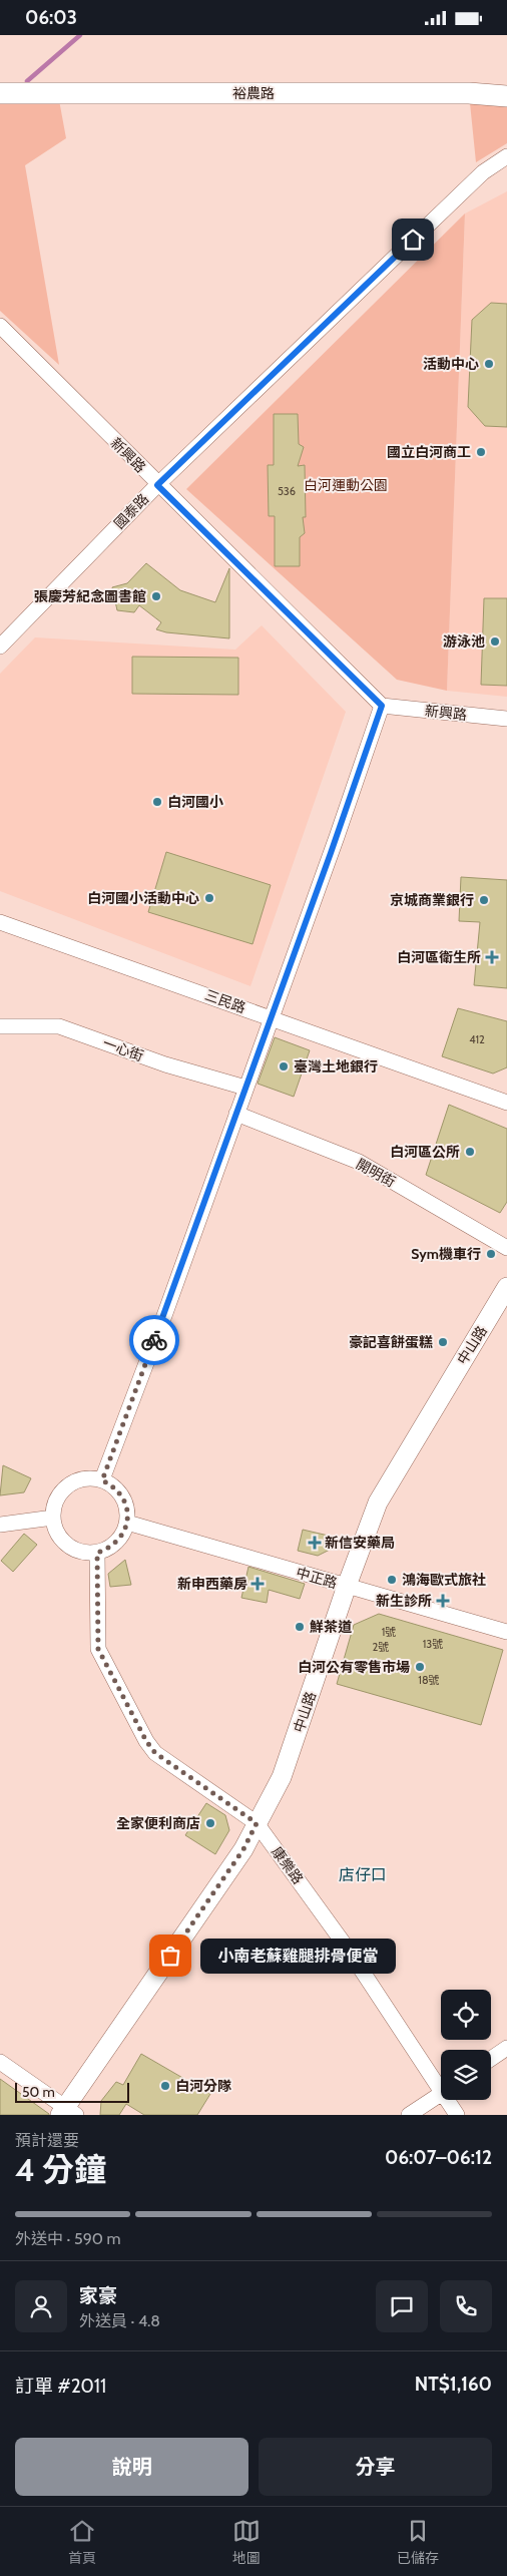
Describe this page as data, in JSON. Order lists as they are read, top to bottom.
{
  "streets": {
    "main road": ["裕農路"],
    "street": [
      "新興路",
      "國泰路",
      "三民路",
      "一心街",
      "開明街",
      "中山路",
      "中正路",
      "康樂路"
    ]
  },
  "crossings": [
    ["新興路", "國泰路"],
    ["中山路", "中正路"],
    ["中山路", "康樂路"],
    ["中正路", "康樂路"]
  ],
  "districts": ["店仔口"],
  "parks": ["白河運動公園"],
  "places": {
    "other": [
      "活動中心",
      "國立白河商工",
      "張慶芳紀念圖書館",
      "游泳池",
      "白河國小",
      "白河國小活動中心",
      "京城商業銀行",
      "臺灣土地銀行",
      "白河區公所",
      "Sym機車行",
      "豪記喜餅蛋糕",
      "鴻海歐式旅社",
      "鮮茶道",
      "白河公有零售市場",
      "全家便利商店",
      "小南老蘇雞腿排骨便當",
      "白河分隊"
    ],
    "health": [
      "白河區衛生所",
      "新信安藥局",
      "新申西藥房",
      "新生診所"
    ]
  },
  "house_numbers": [
    "536",
    "412",
    "1號",
    "13號",
    "2號",
    "18號"
  ],
  "scale_bar": "50 m",
  "page": {
    "status": "06:03",
    "bubble": "小南老蘇雞腿排骨便當",
    "scale": "50 m",
    "heading": ["4 分鐘", "預計還要", "06:07–06:12"],
    "panel": [
      "家豪",
      "外送員 · 4.8",
      "訂單 #2011",
      "NT$1,160"
    ],
    "bar": "外送中 · 590 m",
    "buttons": ["說明", "分享"],
    "tabs": ["首頁", "地圖", "已儲存"]
  }
}
